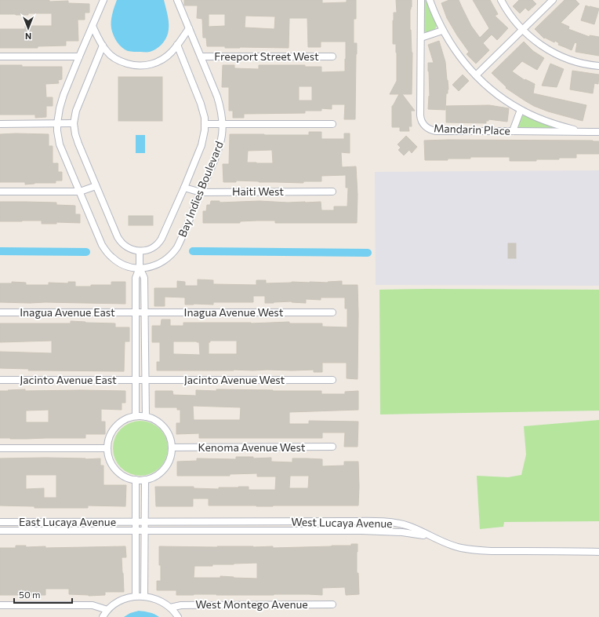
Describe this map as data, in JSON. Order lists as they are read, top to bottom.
{
  "streets": {
    "street": [
      "Freeport Street West",
      "Mandarin Place",
      "Bay Indies Boulevard",
      "Haiti West",
      "Inagua Avenue East",
      "Inagua Avenue West",
      "Jacinto Avenue East",
      "Jacinto Avenue West",
      "Kenoma Avenue West",
      "East Lucaya Avenue",
      "West Lucaya Avenue",
      "West Montego Avenue"
    ]
  },
  "crossings": [
    ["Freeport Street West", "Bay Indies Boulevard"],
    ["Bay Indies Boulevard", "Haiti West"],
    ["Inagua Avenue East", "Inagua Avenue West"],
    ["Jacinto Avenue East", "Jacinto Avenue West"],
    ["East Lucaya Avenue", "West Lucaya Avenue"]
  ],
  "scale_bar": "50 m",
  "north": "bottom"
}
